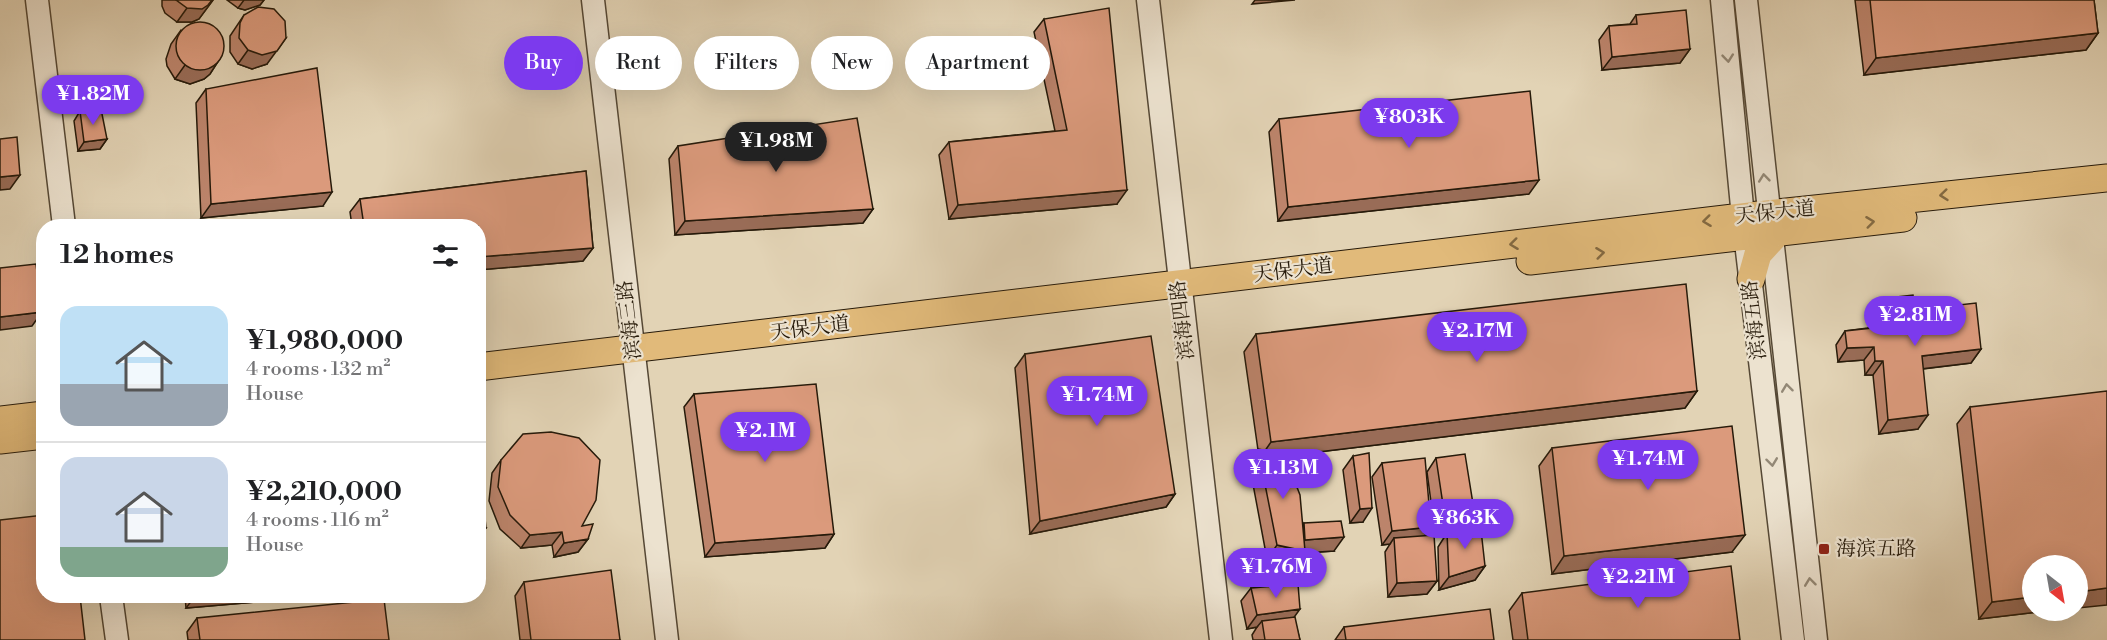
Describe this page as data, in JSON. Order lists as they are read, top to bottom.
{
  "streets": {
    "main road": ["天保大道"],
    "street": ["滨海三路", "滨海四路", "滨海五路"]
  },
  "crossings": [
    ["天保大道", "滨海三路"],
    ["天保大道", "滨海四路"]
  ],
  "places": {
    "transit": ["海滨五路"]
  },
  "north": "bottom right",
  "page": {
    "chip": [
      "Buy",
      "Rent",
      "Filters",
      "New",
      "Apartment"
    ],
    "price": [
      "¥1.82M",
      "¥803K",
      "¥1.98M",
      "¥2.81M",
      "¥2.17M",
      "¥1.74M",
      "¥2.1M",
      "¥1.74M",
      "¥1.13M",
      "¥863K",
      "¥1.76M",
      "¥2.21M"
    ],
    "heading": "12 homes",
    "list": [
      {
        "name": "¥1,980,000",
        "note": "4 rooms · 132 m² · House"
      },
      {
        "name": "¥2,210,000",
        "note": "4 rooms · 116 m² · House"
      }
    ]
  }
}
